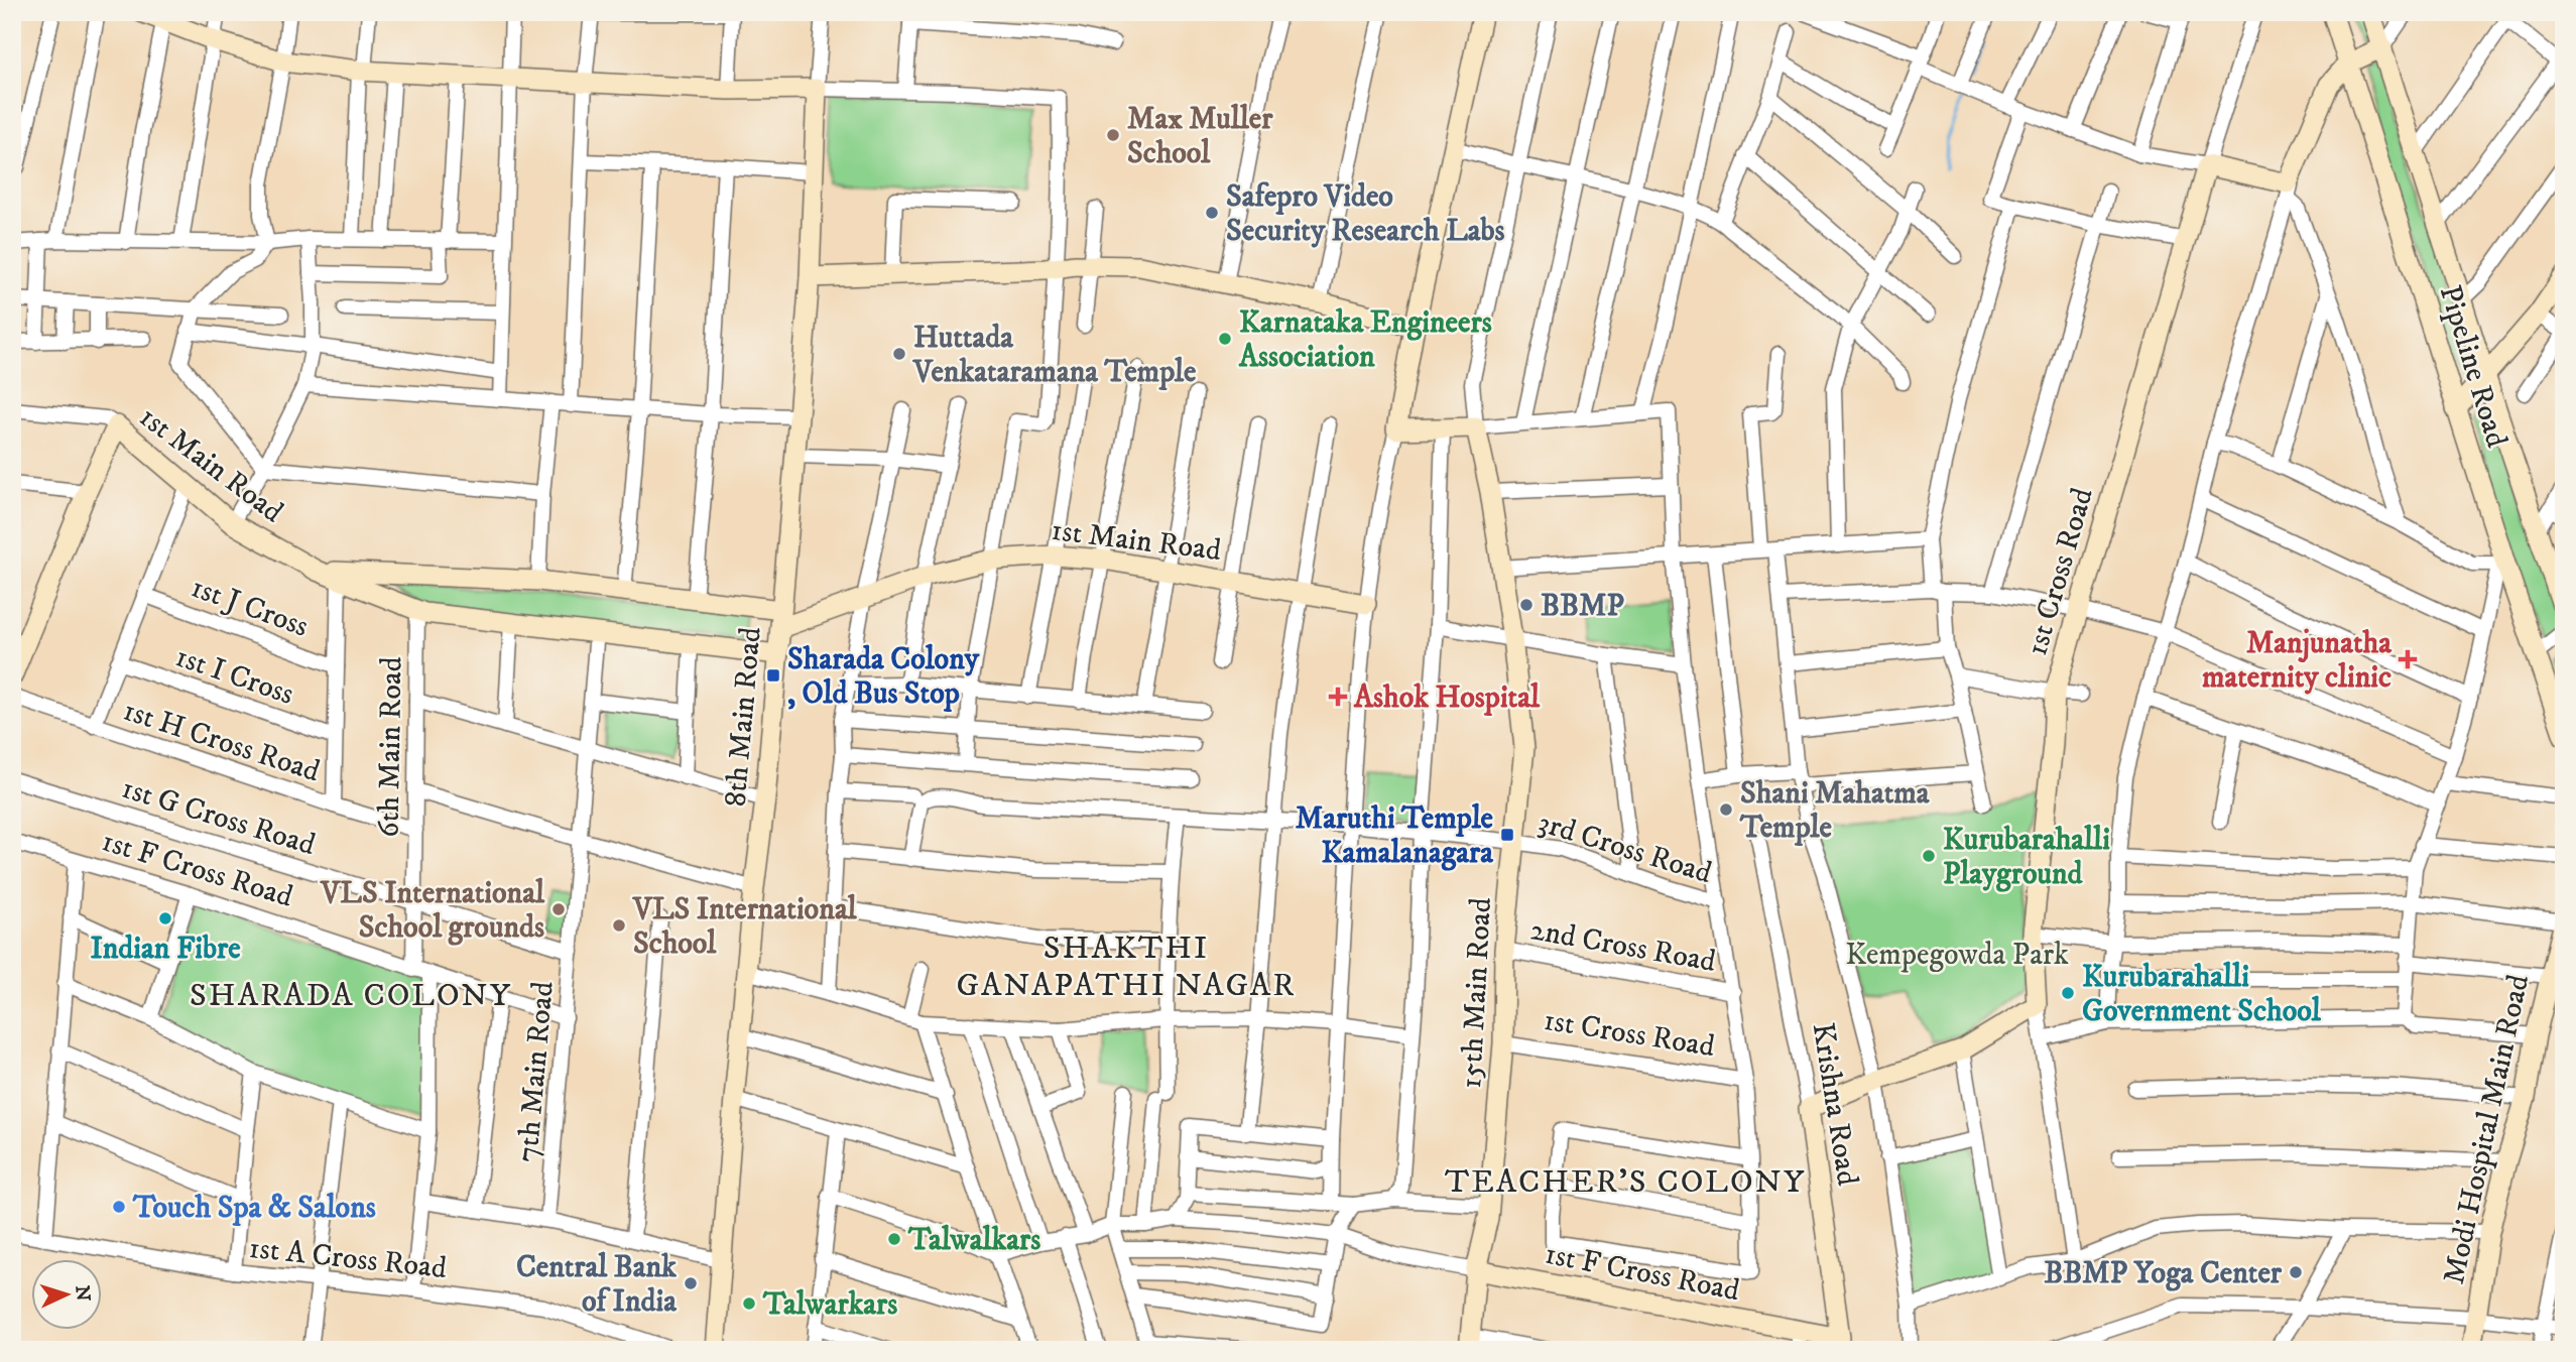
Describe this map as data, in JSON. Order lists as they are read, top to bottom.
{
  "streets": {
    "street": [
      "Pipeline Road",
      "1st Main Road",
      "1st Cross Road",
      "1st J Cross",
      "1st I Cross",
      "8th Main Road",
      "1st H Cross Road",
      "6th Main Road",
      "1st G Cross Road",
      "3rd Cross Road",
      "1st F Cross Road",
      "2nd Cross Road",
      "15th Main Road",
      "7th Main Road",
      "Krishna Road",
      "Modi Hospital Main Road",
      "1st A Cross Road"
    ]
  },
  "crossings": [
    ["1st Main Road", "8th Main Road"],
    ["1st Main Road", "6th Main Road"],
    ["1st Main Road", "7th Main Road"],
    ["1st Cross Road", "15th Main Road"],
    ["1st H Cross Road", "6th Main Road"],
    ["6th Main Road", "1st G Cross Road"],
    ["6th Main Road", "1st F Cross Road"],
    ["1st G Cross Road", "7th Main Road"],
    ["3rd Cross Road", "15th Main Road"],
    ["1st F Cross Road", "15th Main Road"],
    ["1st F Cross Road", "7th Main Road"],
    ["1st F Cross Road", "Krishna Road"],
    ["2nd Cross Road", "15th Main Road"]
  ],
  "districts": ["SHAKTHI GANAPATHI NAGAR", "SHARADA COLONY", "TEACHER'S COLONY"],
  "parks": ["Kempegowda Park"],
  "places": {
    "other": [
      "Max Muller School",
      "Safepro Video Security Research Labs",
      "Karnataka Engineers Association",
      "Huttada Venkataramana Temple",
      "BBMP",
      "Shani Mahatma Temple",
      "Kurubarahalli Playground",
      "VLS International School grounds",
      "Indian Fibre",
      "VLS International School",
      "Kurubarahalli Government School",
      "Touch Spa & Salons",
      "Talwalkars",
      "BBMP Yoga Center",
      "Central Bank of India",
      "Talwarkars"
    ],
    "health": ["Manjunatha maternity clinic", "Ashok Hospital"],
    "transit": ["Sharada Colony , Old Bus Stop", "Maruthi Temple Kamalanagara"]
  },
  "north": "right"
}
